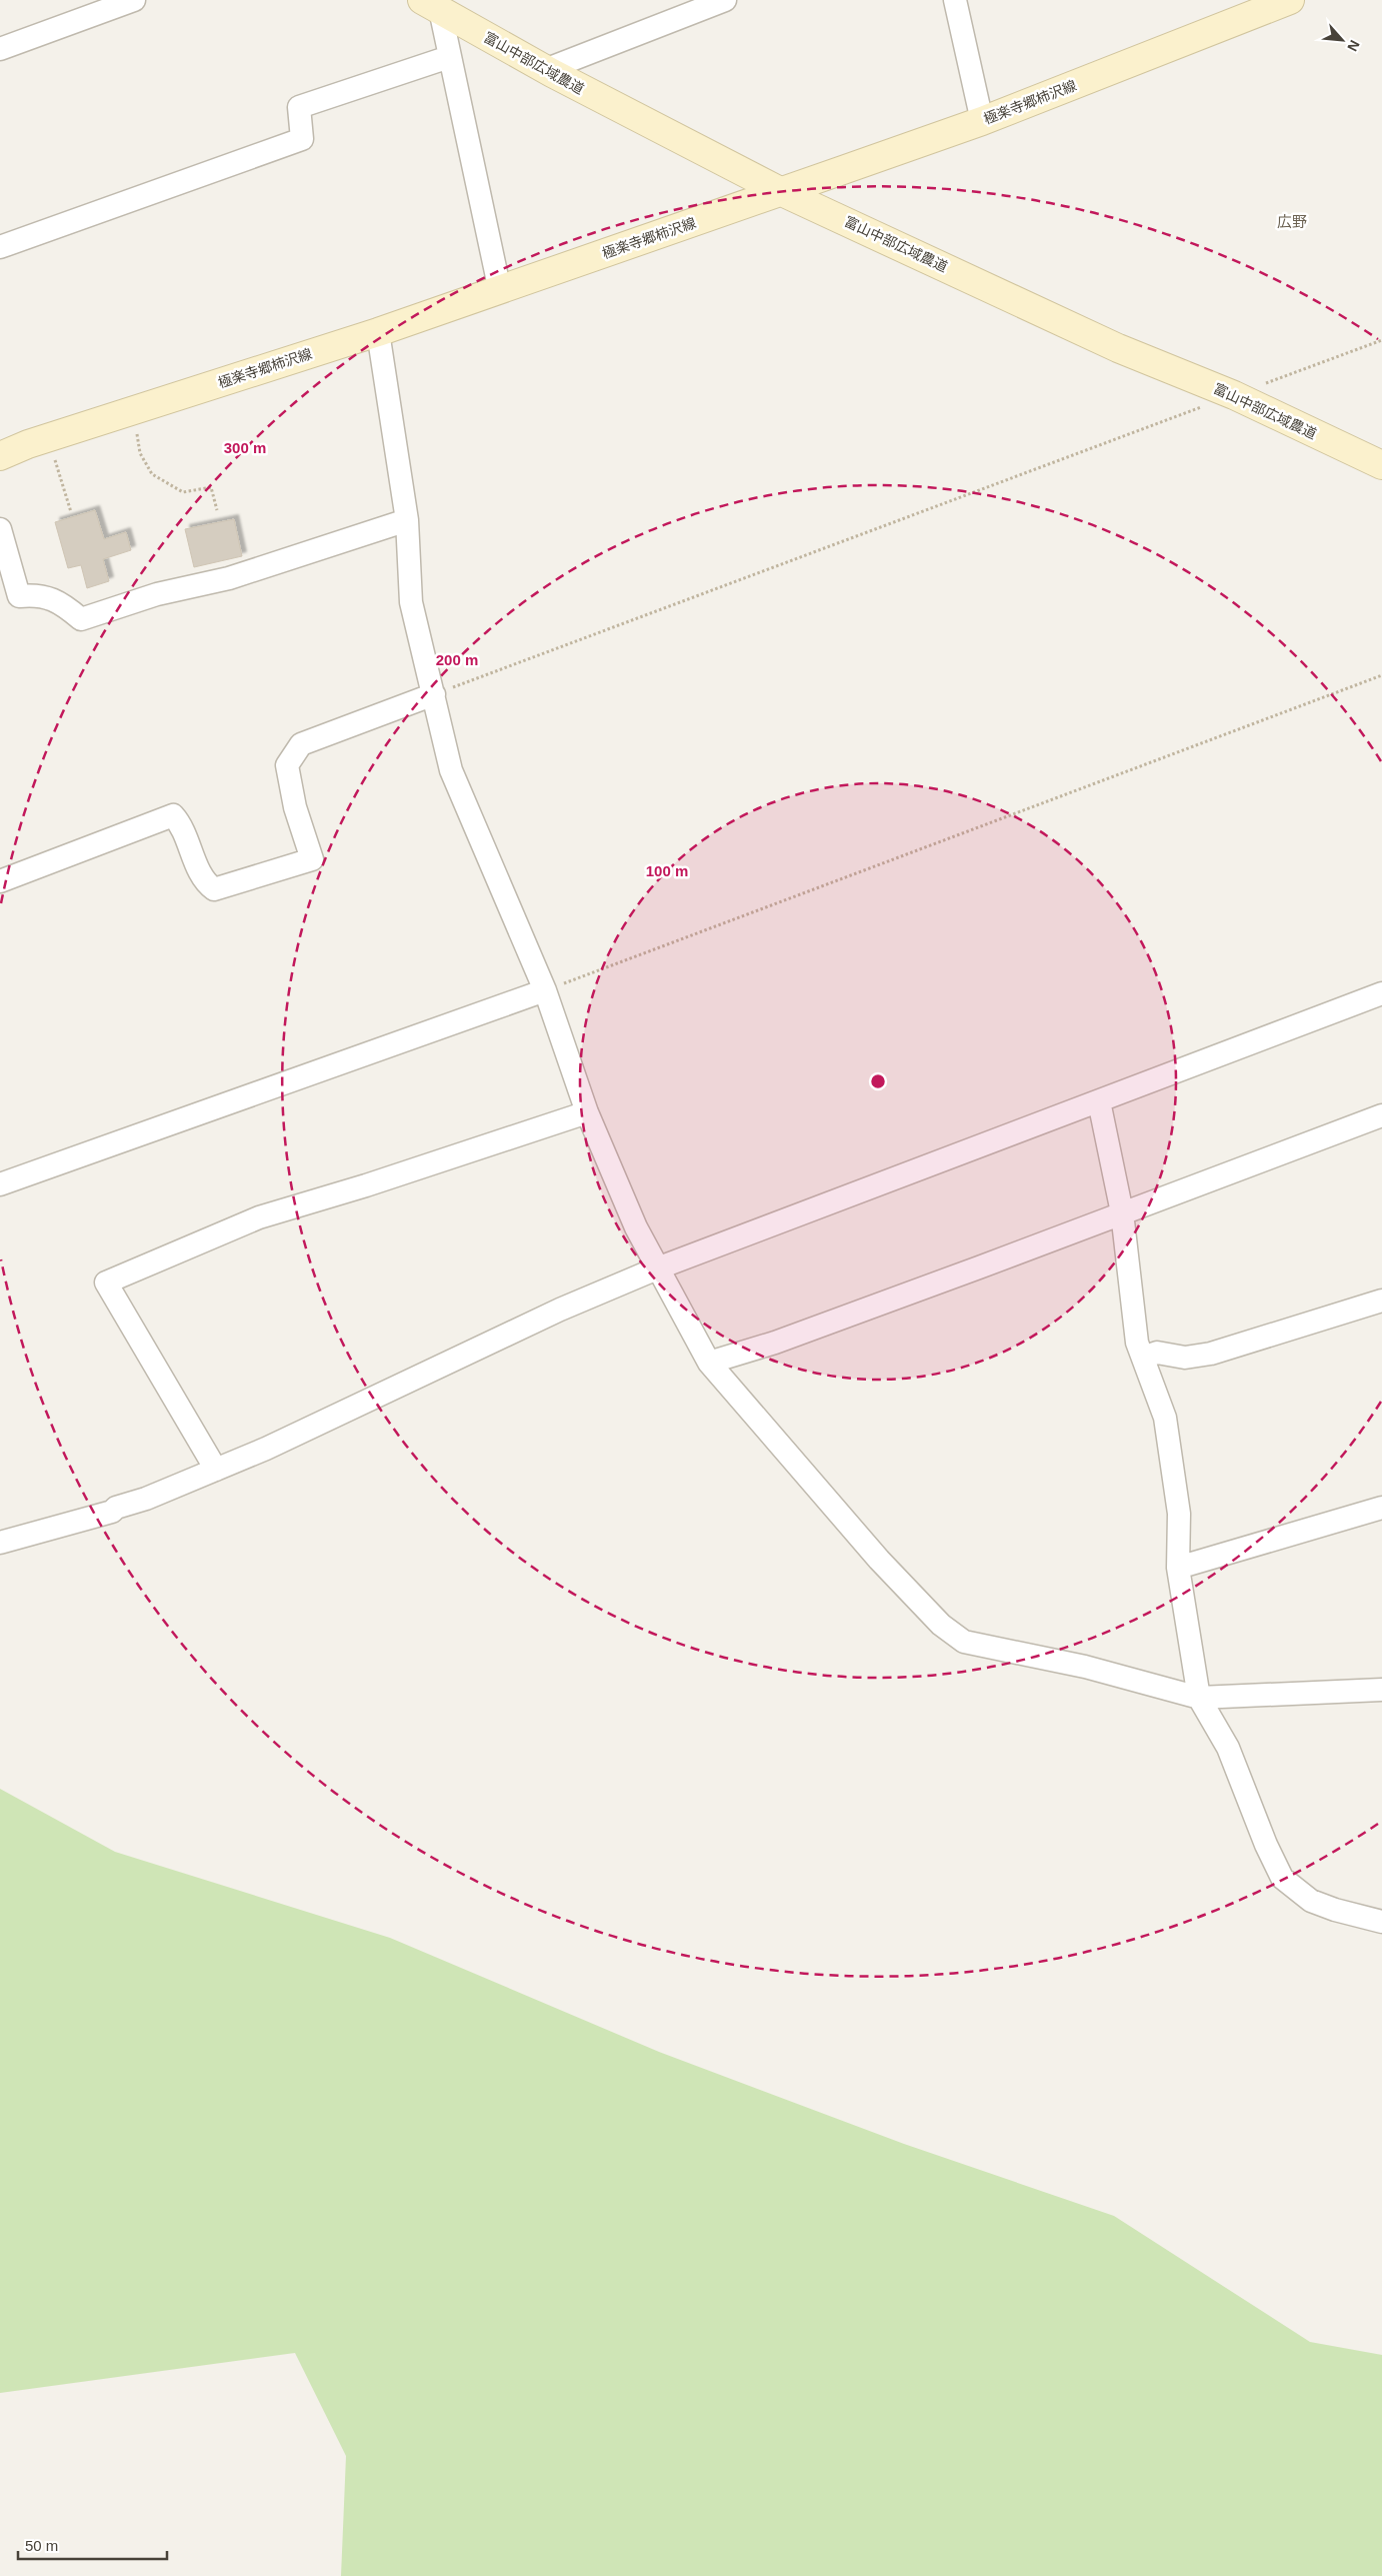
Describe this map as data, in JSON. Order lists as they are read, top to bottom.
{
  "streets": {
    "main road": ["富山中部広域農道", "極楽寺郷柿沢線"]
  },
  "crossings": [
    ["富山中部広域農道", "極楽寺郷柿沢線"]
  ],
  "districts": ["広野"],
  "scale_bar": "50 m",
  "north": "bottom right",
  "rings": ["300 m", "200 m", "100 m"]
}
